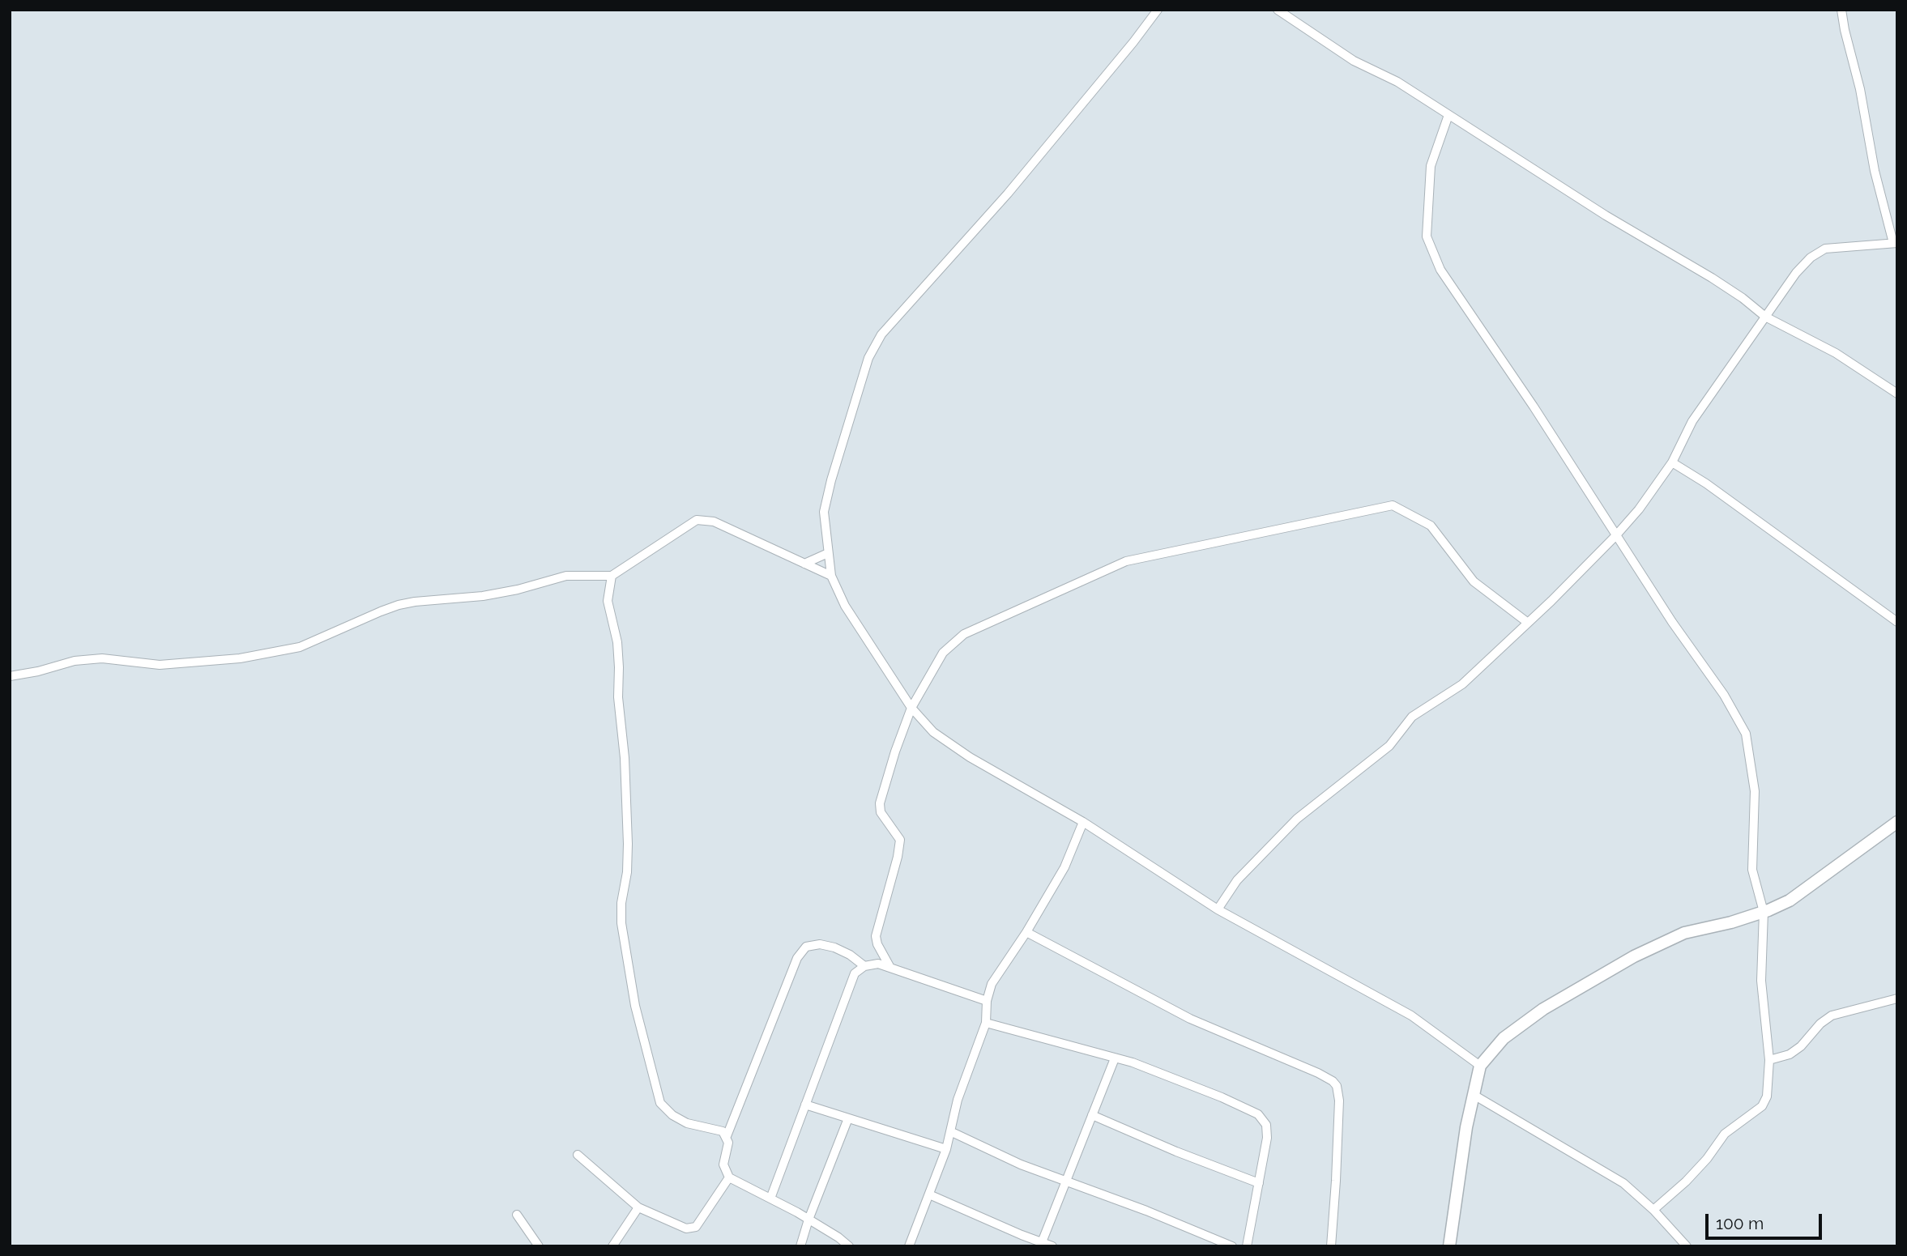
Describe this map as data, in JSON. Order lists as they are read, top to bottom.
{
  "scale_bar": "100 m"
}
